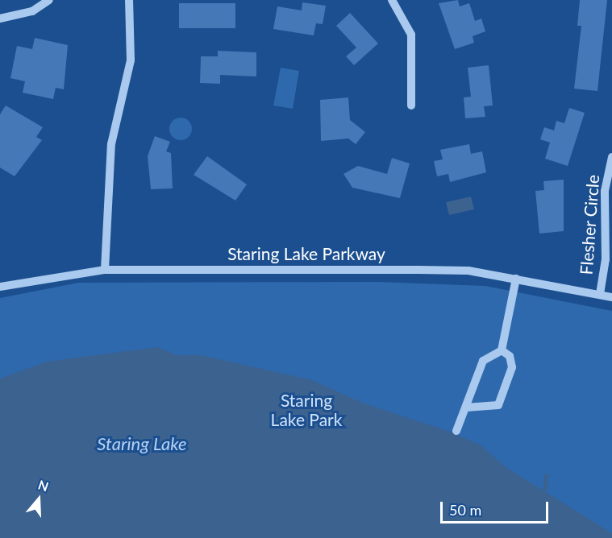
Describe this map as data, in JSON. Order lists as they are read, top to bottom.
{
  "streets": {
    "street": ["Flesher Circle", "Staring Lake Parkway"]
  },
  "crossings": [
    ["Flesher Circle", "Staring Lake Parkway"]
  ],
  "water": ["Staring Lake"],
  "parks": ["Staring Lake Park"],
  "scale_bar": "50 m",
  "north": "top"
}
